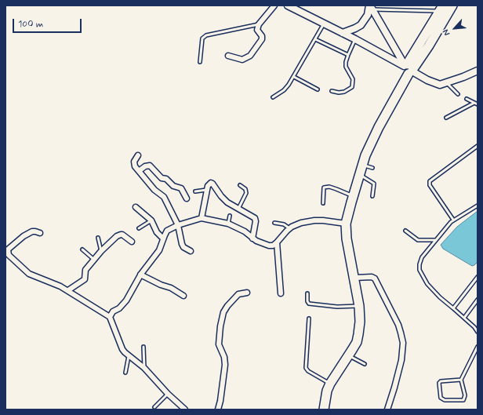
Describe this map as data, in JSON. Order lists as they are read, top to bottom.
{
  "scale_bar": "100 m",
  "north": "bottom left"
}
